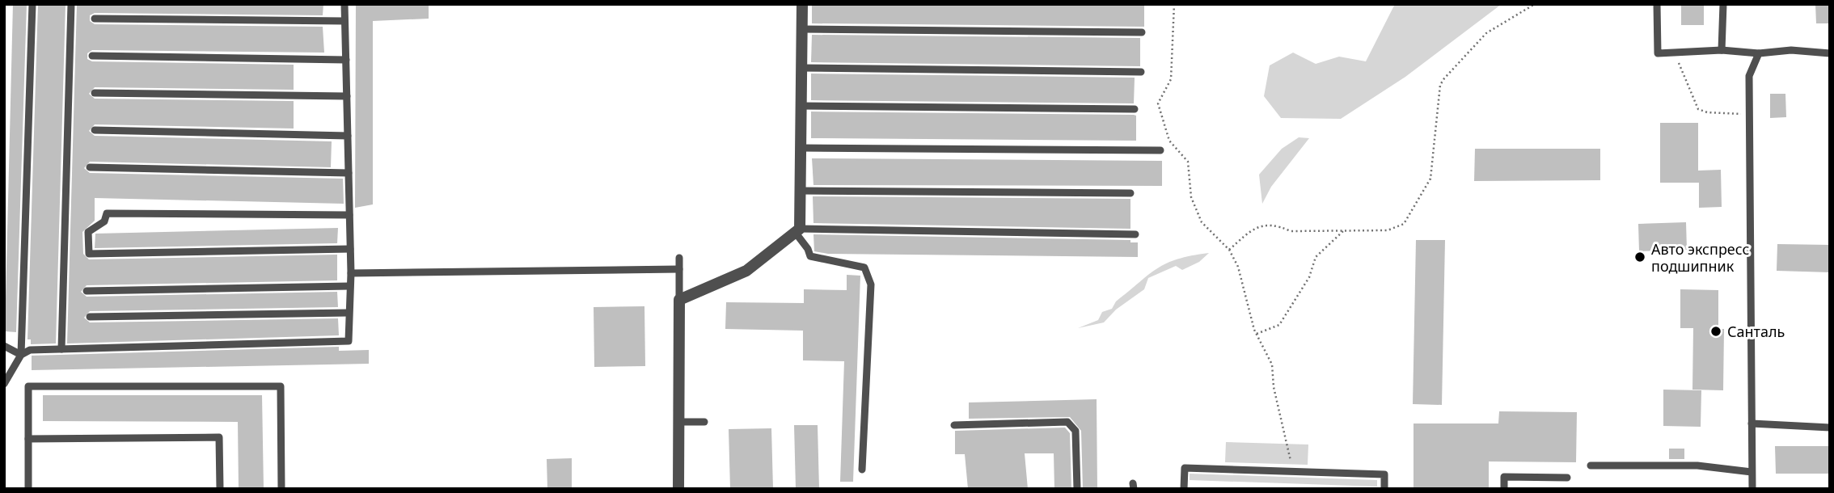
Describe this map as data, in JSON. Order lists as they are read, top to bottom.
{
  "places": ["Авто экспресс подшипник", "Санталь"]
}
